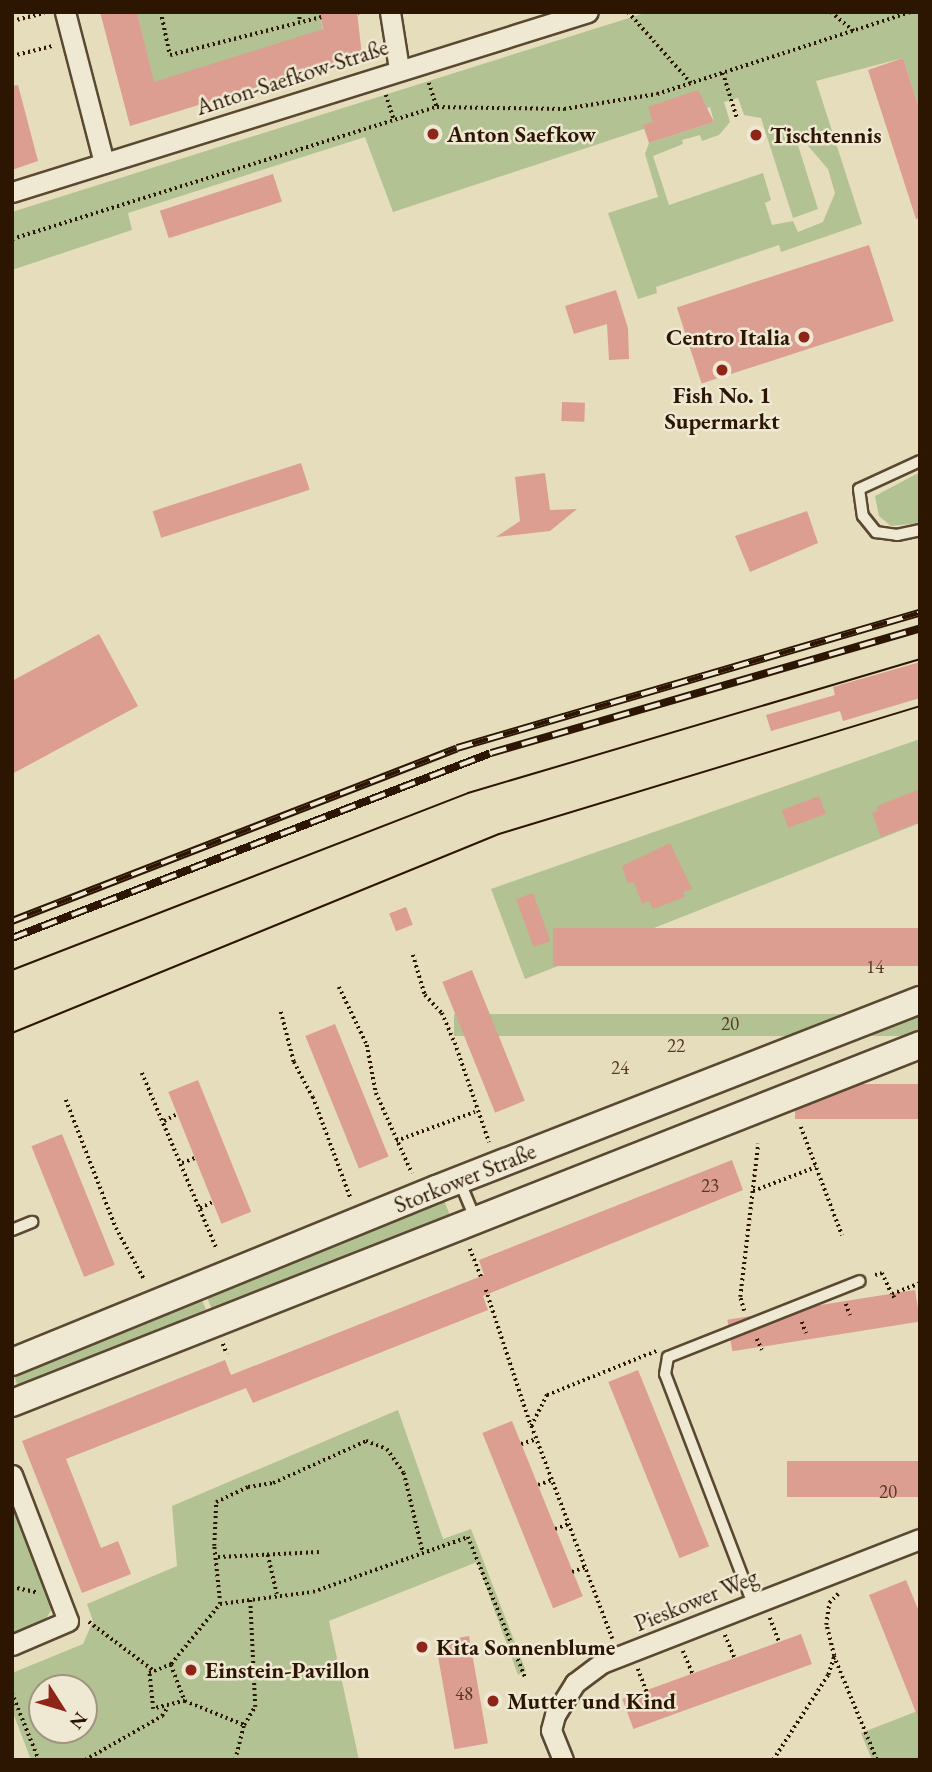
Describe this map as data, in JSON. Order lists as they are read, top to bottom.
{
  "streets": {
    "street": ["Anton-Saefkow-Straße", "Storkower Straße", "Pieskower Weg"]
  },
  "places": [
    "Anton Saefkow",
    "Tischtennis",
    "Centro Italia",
    "Fish No. 1 Supermarkt",
    "Kita Sonnenblume",
    "Einstein-Pavillon",
    "Mutter und Kind"
  ],
  "house_numbers": [
    "14",
    "20",
    "22",
    "24",
    "23",
    "20",
    "48"
  ],
  "north": "bottom right"
}
